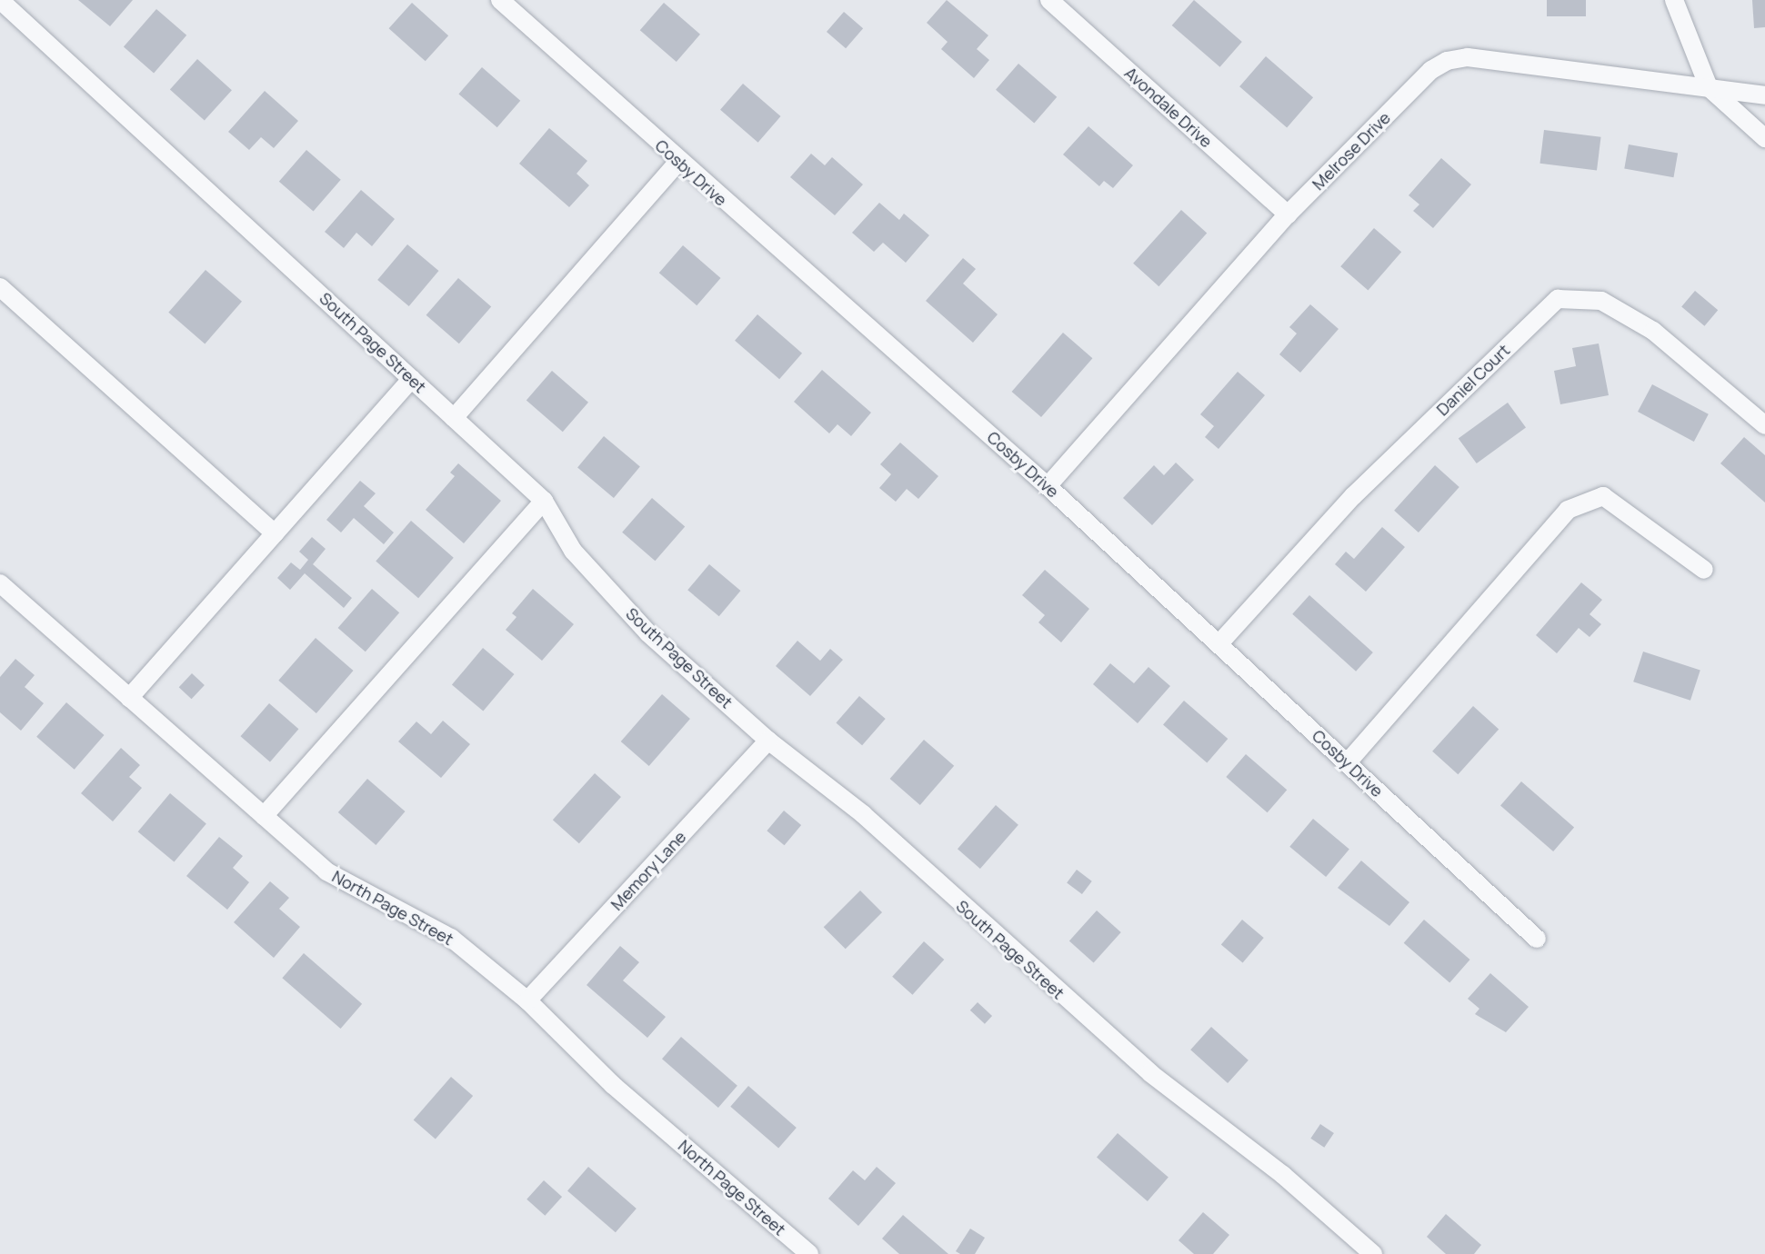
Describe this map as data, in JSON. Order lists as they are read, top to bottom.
{
  "streets": {
    "street": [
      "Avondale Drive",
      "Melrose Drive",
      "Cosby Drive",
      "South Page Street",
      "Daniel Court",
      "Memory Lane",
      "North Page Street"
    ]
  },
  "crossings": [
    ["Avondale Drive", "Melrose Drive"],
    ["Melrose Drive", "Cosby Drive"],
    ["Cosby Drive", "Daniel Court"],
    ["South Page Street", "Memory Lane"],
    ["Memory Lane", "North Page Street"]
  ]
}
